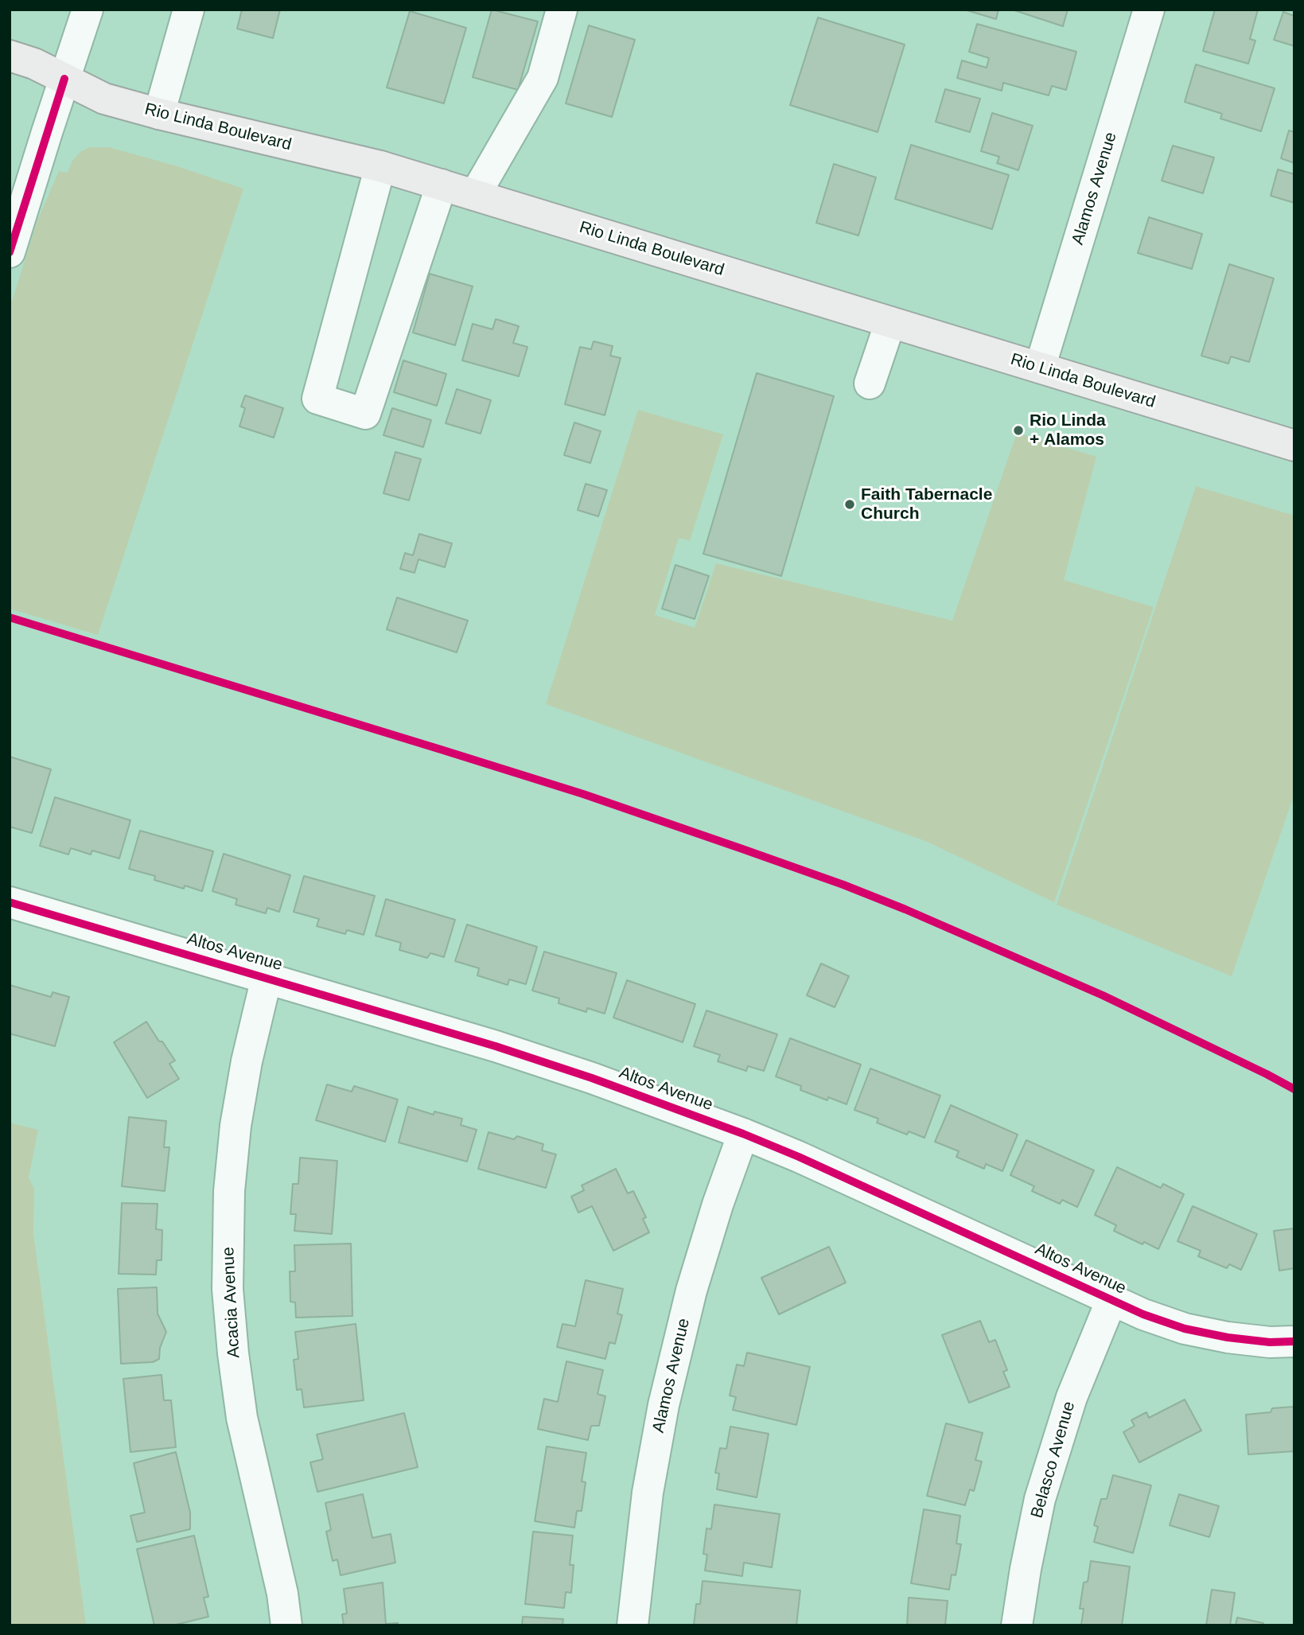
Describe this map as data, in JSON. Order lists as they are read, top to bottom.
{
  "streets": {
    "main road": ["Rio Linda Boulevard"],
    "street": [
      "Alamos Avenue",
      "Altos Avenue",
      "Acacia Avenue",
      "Belasco Avenue"
    ]
  },
  "crossings": [
    ["Rio Linda Boulevard", "Alamos Avenue"],
    ["Alamos Avenue", "Altos Avenue"],
    ["Altos Avenue", "Acacia Avenue"],
    ["Altos Avenue", "Belasco Avenue"]
  ],
  "places": ["Rio Linda + Alamos", "Faith Tabernacle Church"]
}
